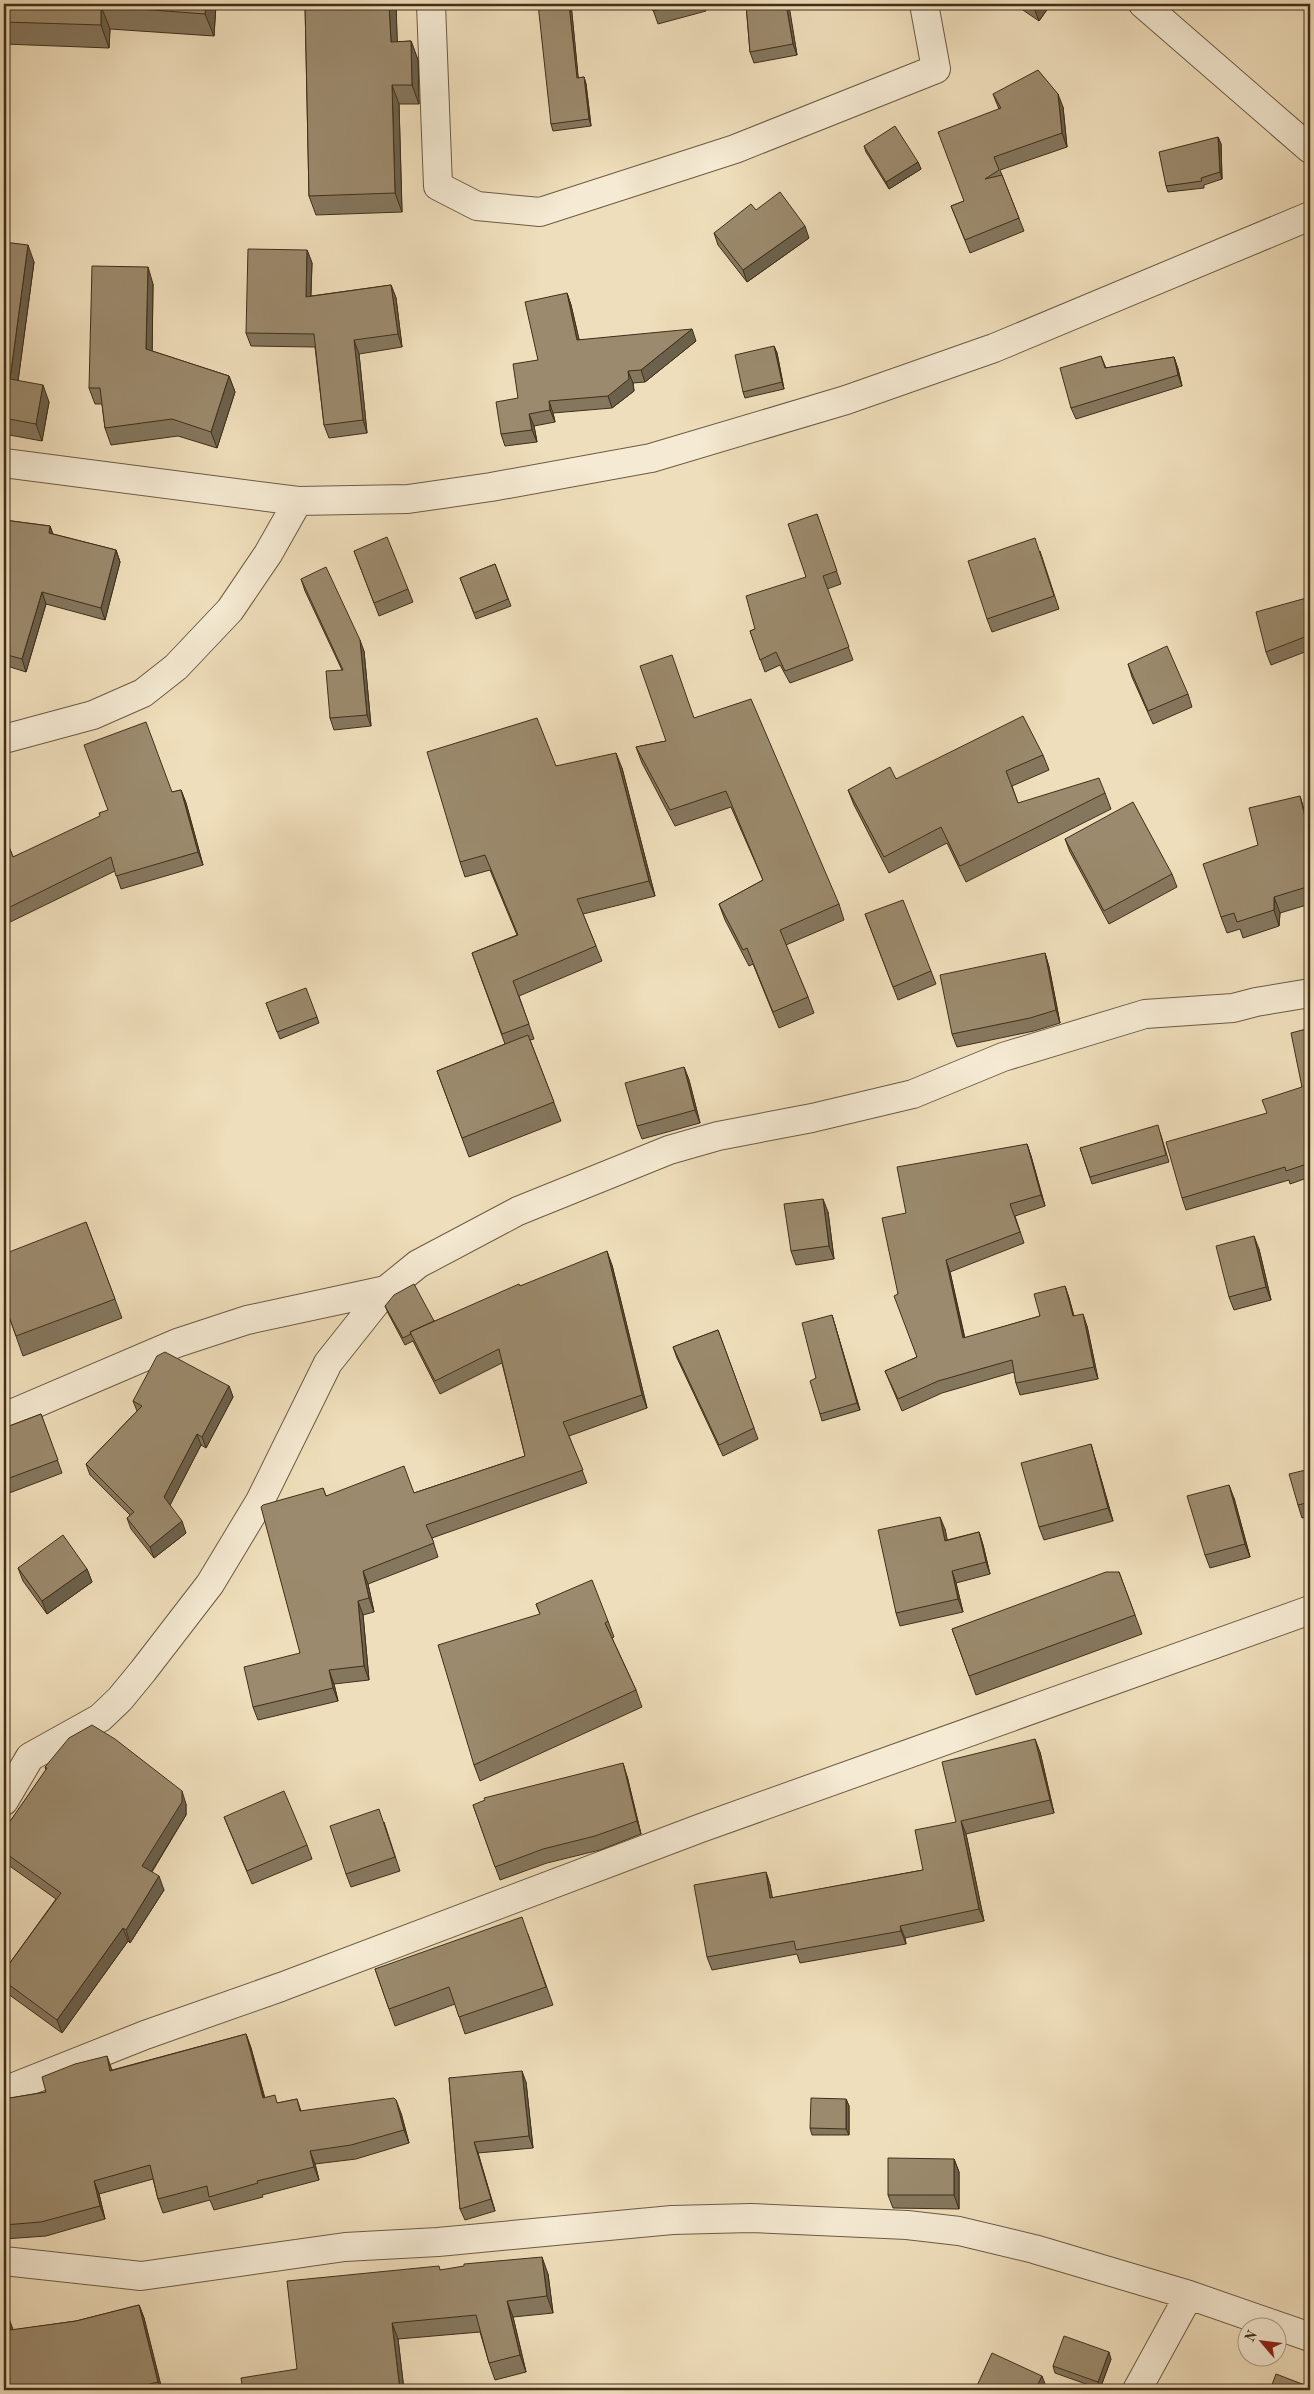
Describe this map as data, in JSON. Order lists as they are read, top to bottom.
{
  "north": "top left"
}
